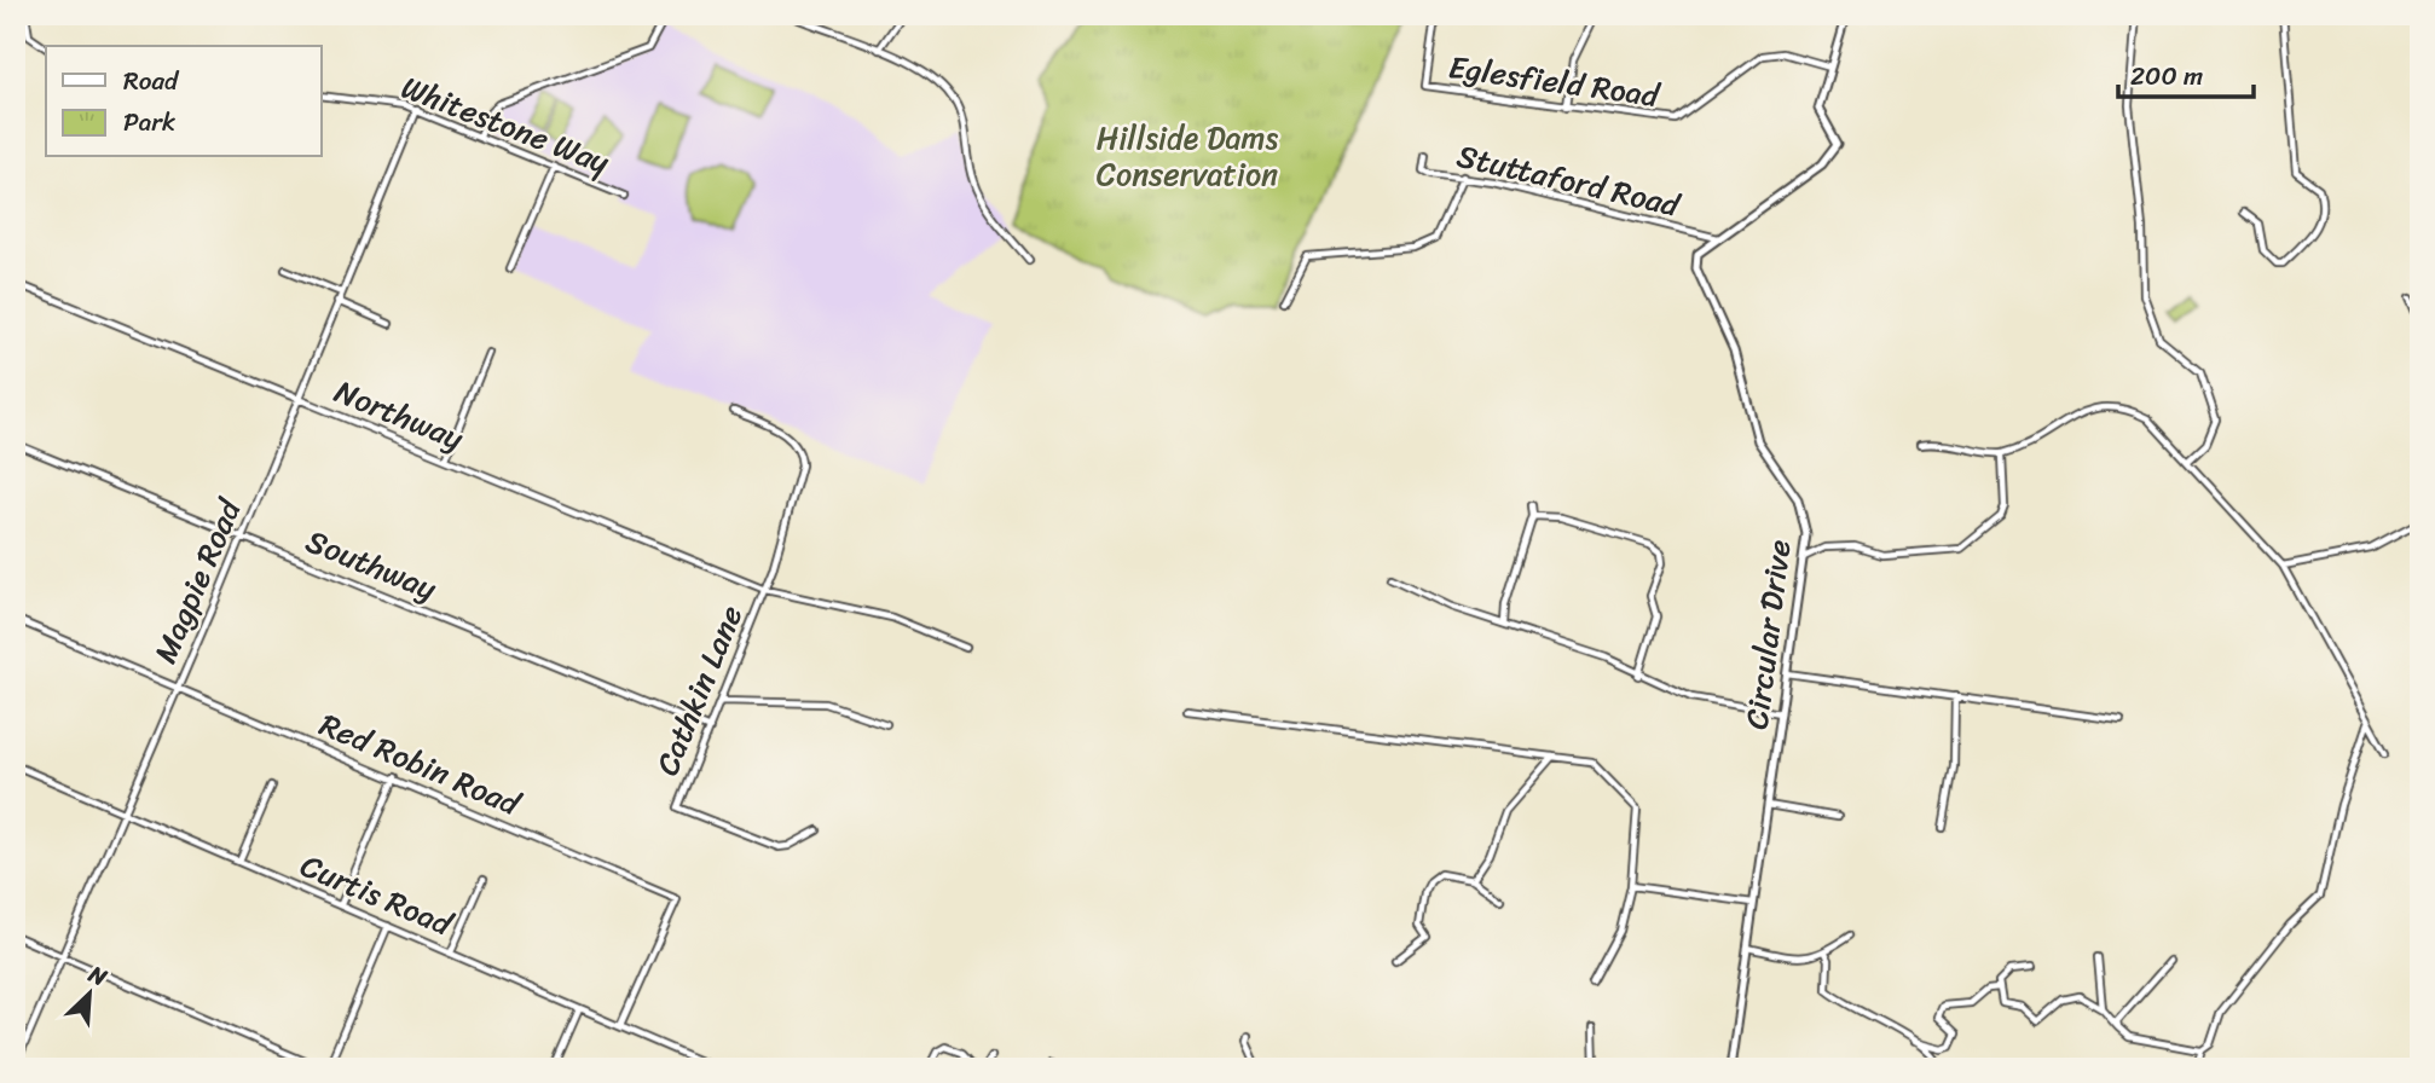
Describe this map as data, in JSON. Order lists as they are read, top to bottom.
{
  "streets": {
    "street": [
      "Eglesfield Road",
      "Whitestone Way",
      "Stuttaford Road",
      "Northway",
      "Southway",
      "Magpie Road",
      "Circular Drive",
      "Cathkin Lane",
      "Red Robin Road",
      "Curtis Road"
    ]
  },
  "crossings": [
    ["Whitestone Way", "Magpie Road"],
    ["Stuttaford Road", "Circular Drive"],
    ["Northway", "Magpie Road"],
    ["Northway", "Cathkin Lane"],
    ["Southway", "Magpie Road"],
    ["Southway", "Cathkin Lane"],
    ["Magpie Road", "Red Robin Road"],
    ["Magpie Road", "Curtis Road"],
    ["Red Robin Road", "Curtis Road"]
  ],
  "parks": ["Hillside Dams Conservation"],
  "legend": ["Road", "Park"],
  "scale_bar": "200 m",
  "north": "top right"
}
